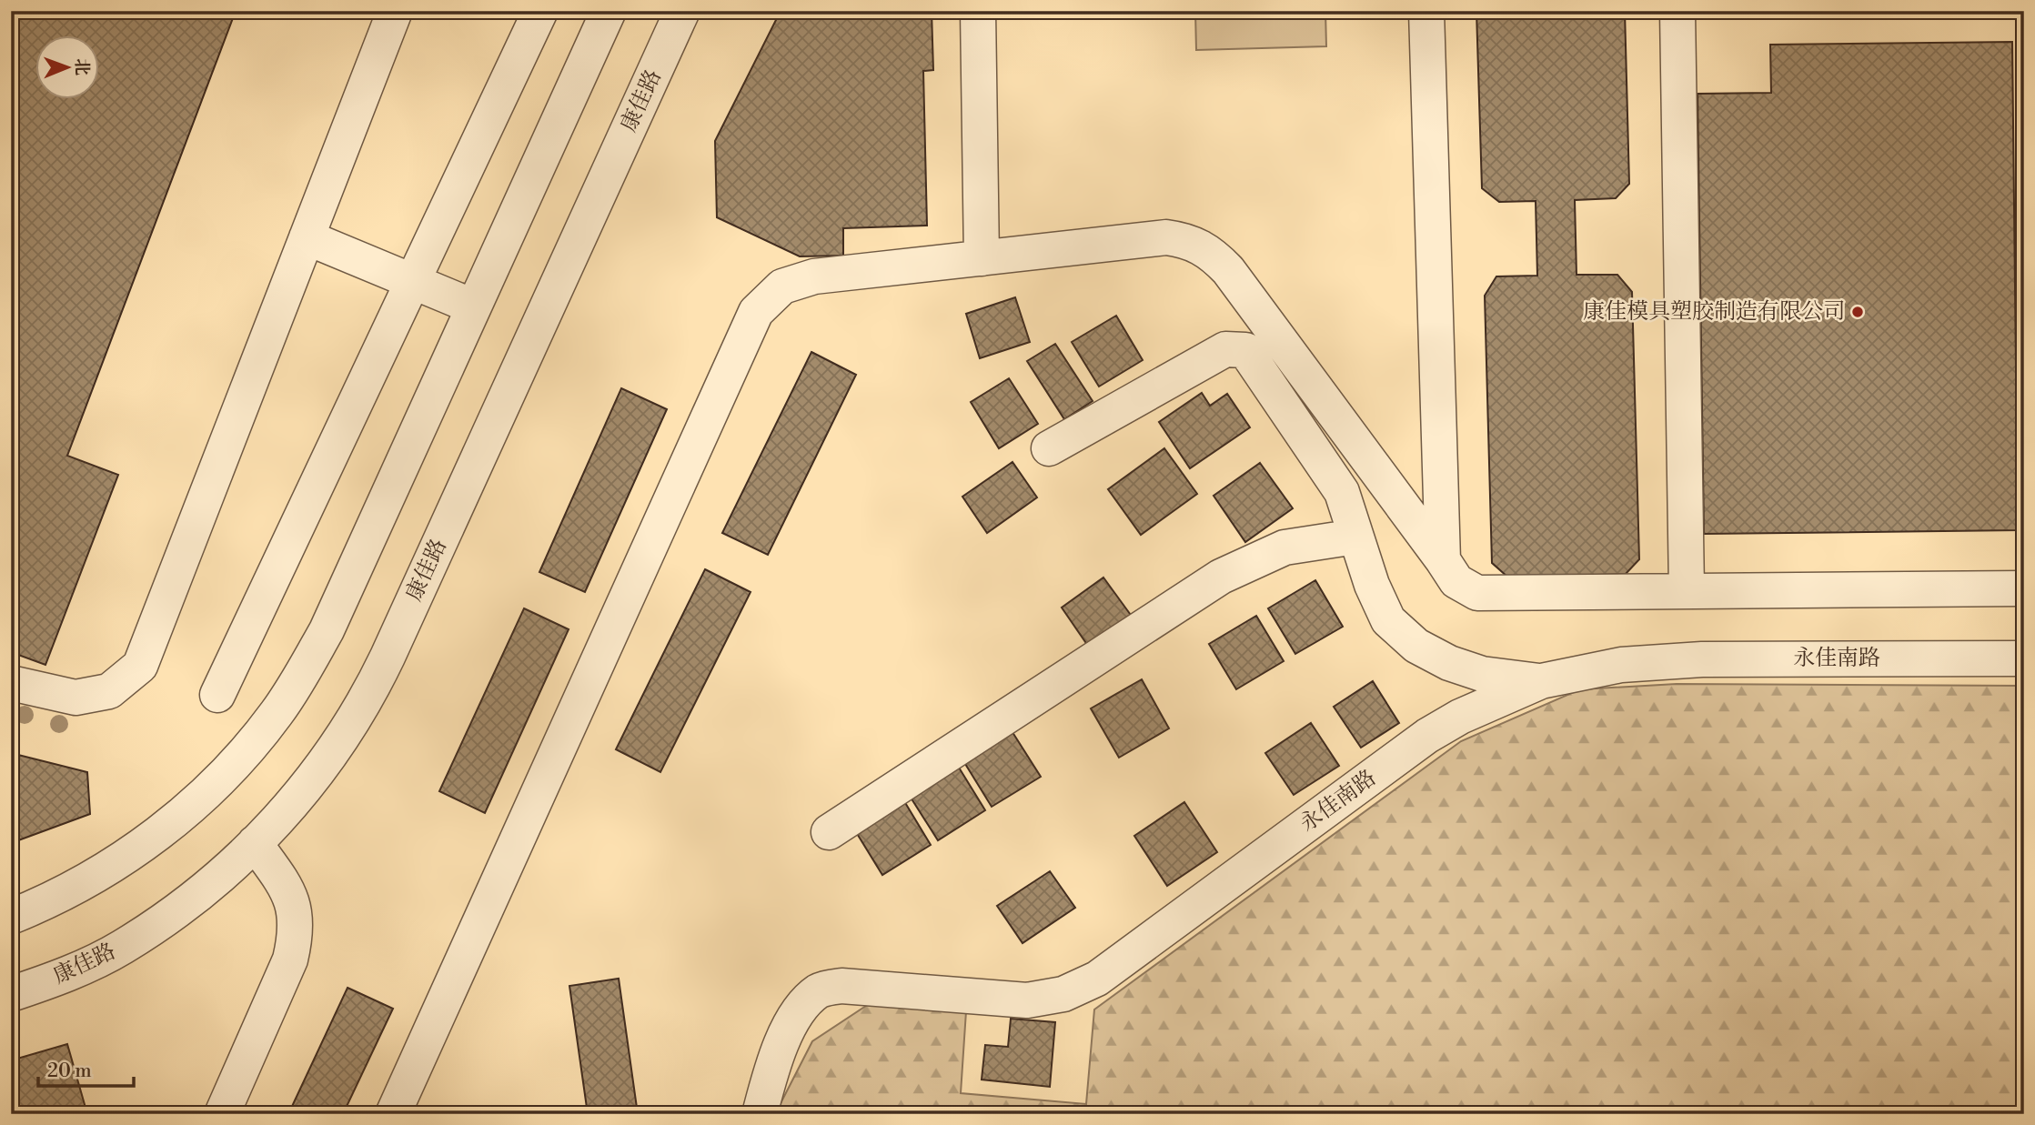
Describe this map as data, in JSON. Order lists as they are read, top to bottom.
{
  "streets": {
    "street": ["康佳路", "永佳南路"]
  },
  "places": ["康佳模具塑胶制造有限公司"],
  "scale_bar": "20 m",
  "north": "right"
}
